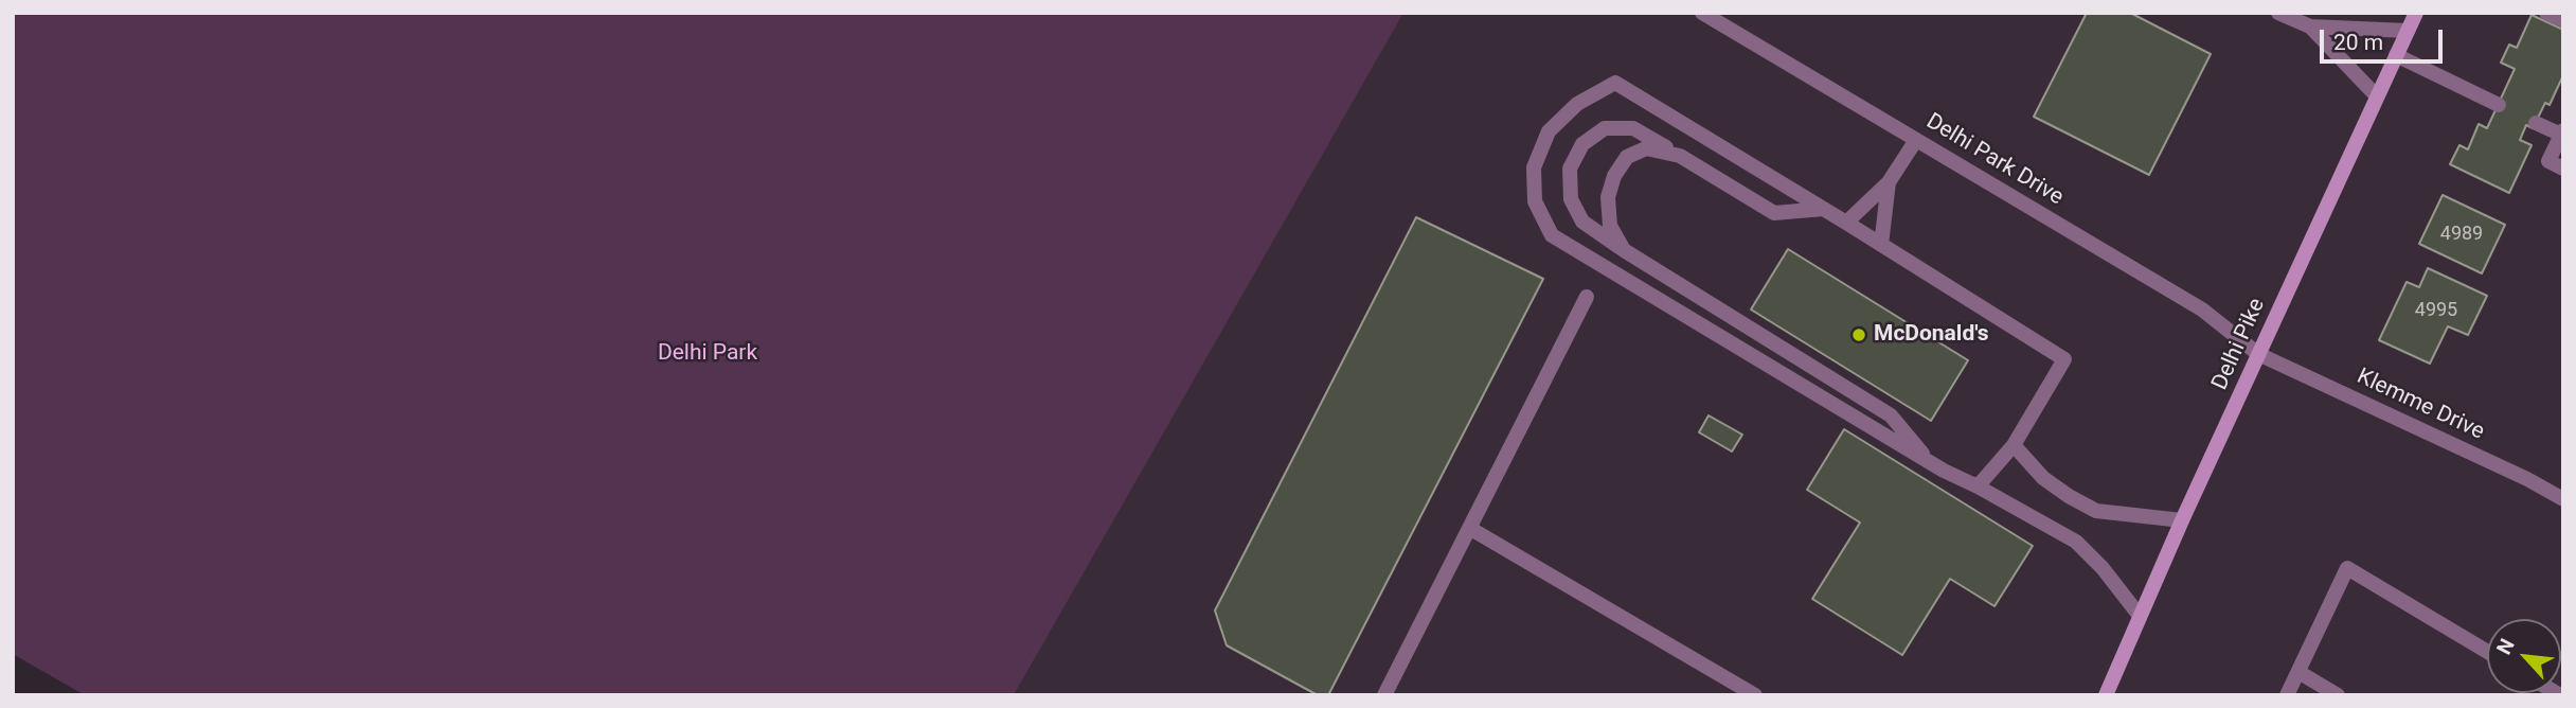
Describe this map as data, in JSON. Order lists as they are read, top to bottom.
{
  "streets": {
    "street": ["Delhi Park Drive", "Delhi Pike", "Klemme Drive"]
  },
  "crossings": [
    ["Delhi Park Drive", "Delhi Pike"],
    ["Delhi Park Drive", "Klemme Drive"],
    ["Delhi Pike", "Klemme Drive"]
  ],
  "parks": ["Delhi Park"],
  "places": ["McDonald's"],
  "house_numbers": ["4989", "4995"],
  "scale_bar": "20 m",
  "north": "top left"
}
